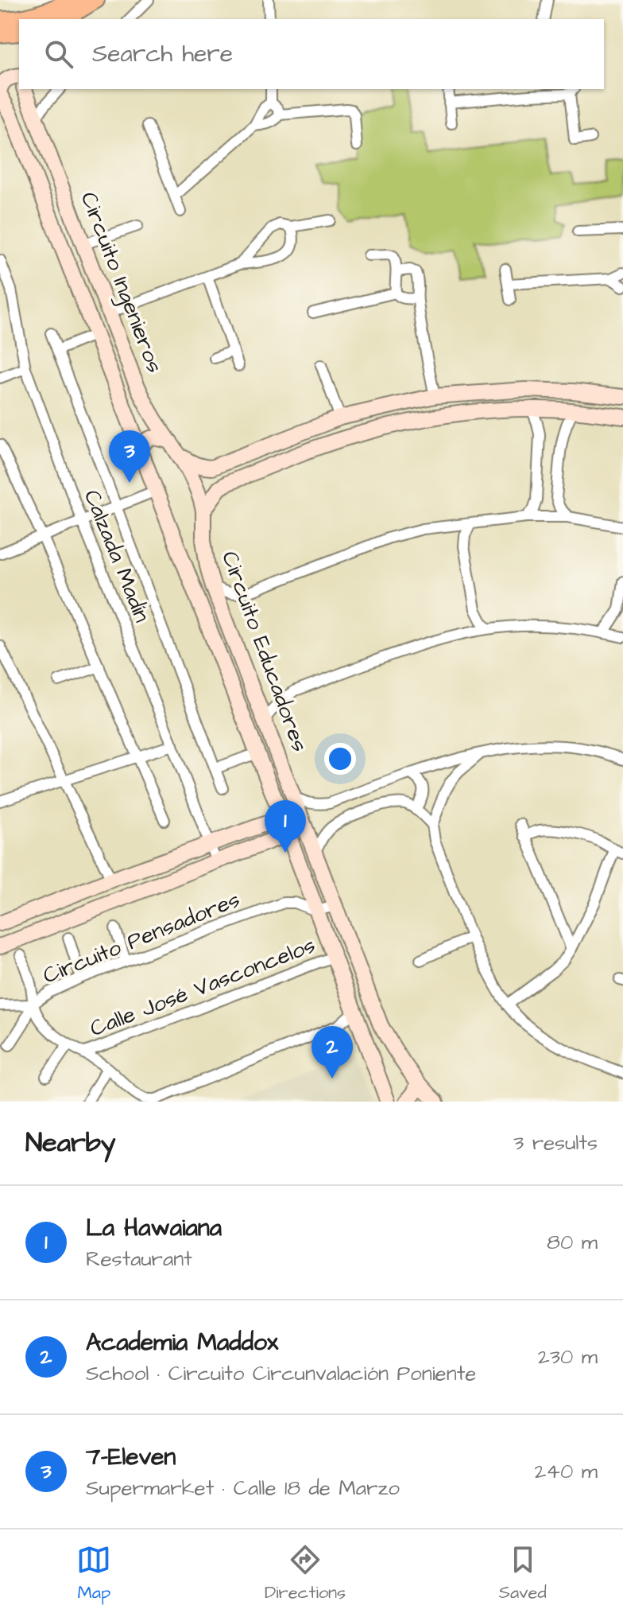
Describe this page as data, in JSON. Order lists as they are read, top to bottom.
{
  "streets": {
    "main road": ["Circuito Ingenieros", "Circuito Educadores"],
    "street": ["Calzada Madín", "Circuito Pensadores", "Calle José Vasconcelos"]
  },
  "crossings": [
    ["Circuito Ingenieros", "Circuito Educadores"],
    ["Circuito Educadores", "Circuito Pensadores"],
    ["Circuito Pensadores", "Calle José Vasconcelos"]
  ],
  "page": {
    "search": "Search here",
    "pins": ["3", "1", "2"],
    "heading": ["Nearby", "3 results"],
    "list": [
      {
        "mark": "1",
        "name": "La Hawaiana",
        "note": "Restaurant",
        "value": "80 m"
      },
      {
        "mark": "2",
        "name": "Academia Maddox",
        "note": "School · Circuito Circunvalación Poniente",
        "value": "230 m"
      },
      {
        "mark": "3",
        "name": "7-Eleven",
        "note": "Supermarket · Calle 18 de Marzo",
        "value": "240 m"
      }
    ],
    "nav": ["Map", "Directions", "Saved"]
  }
}
